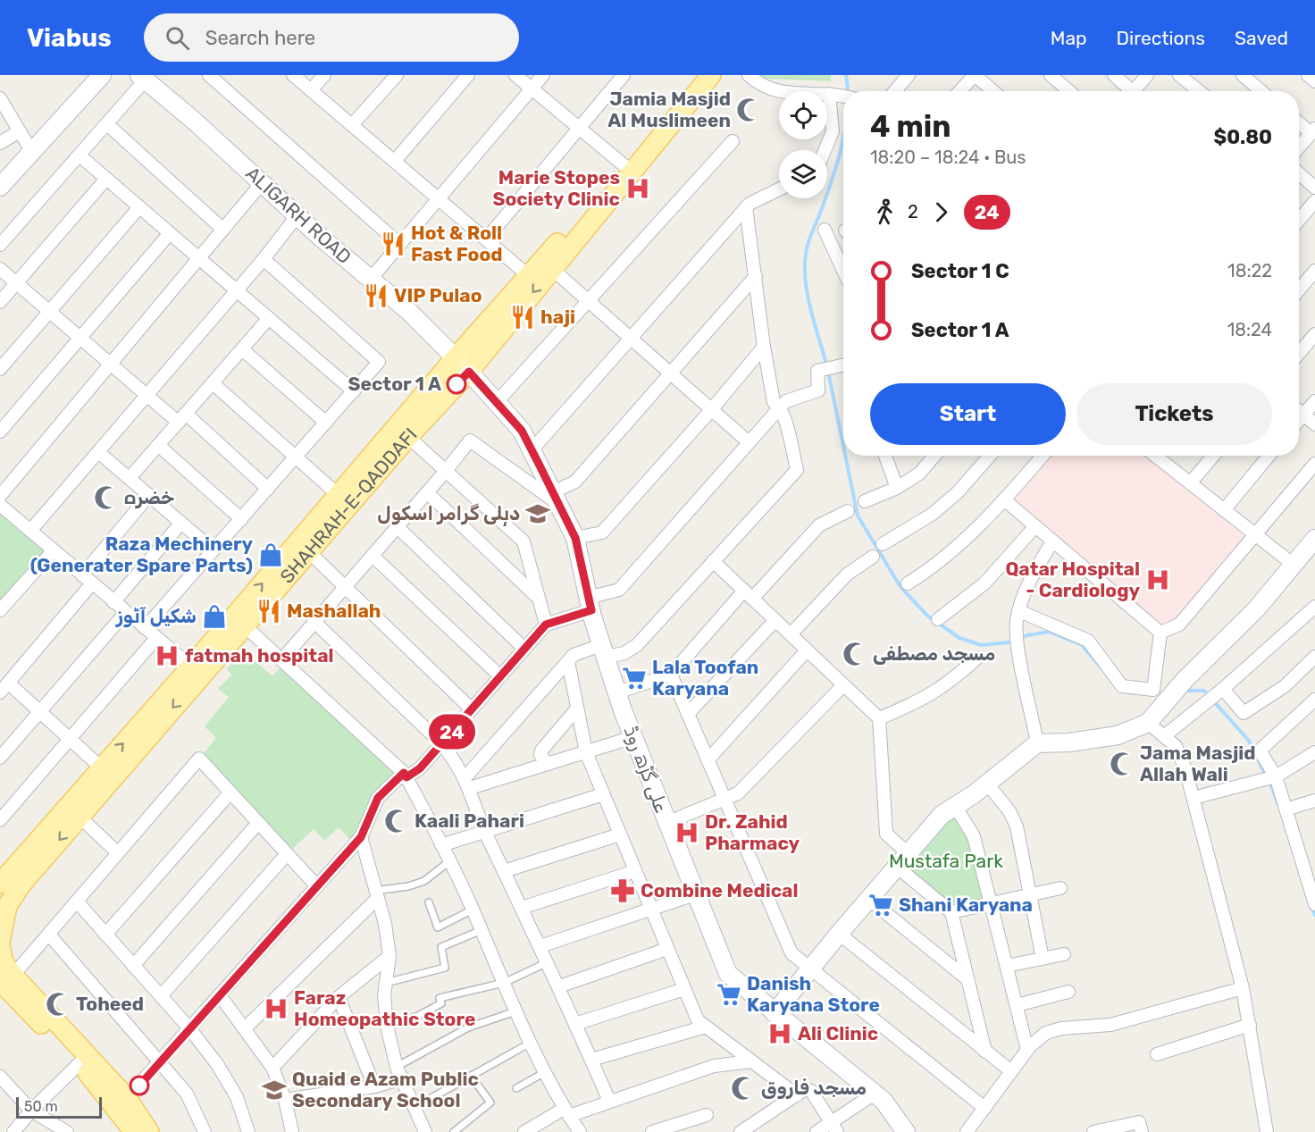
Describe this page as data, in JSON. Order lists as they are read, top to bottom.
{
  "streets": {
    "main road": ["ALIGARH ROAD", "SHAHRAH-E-QADDAFI", "علی گڑھ روڈ"]
  },
  "crossings": [
    ["ALIGARH ROAD", "SHAHRAH-E-QADDAFI"],
    ["ALIGARH ROAD", "علی گڑھ روڈ"],
    ["SHAHRAH-E-QADDAFI", "علی گڑھ روڈ"]
  ],
  "parks": ["Mustafa Park"],
  "places": {
    "mosque": [
      "Jamia Masjid Al Muslimeen",
      "خضرہ",
      "مسجد مصطفی",
      "Jama Masjid Allah Wali",
      "Kaali Pahari",
      "Toheed",
      "مسجد فاروق"
    ],
    "hospital": [
      "Marie Stopes Society Clinic",
      "Qatar Hospital - Cardiology",
      "fatmah hospital",
      "Dr. Zahid Pharmacy",
      "Faraz Homeopathic Store",
      "Ali Clinic"
    ],
    "restaurant": [
      "Hot & Roll Fast Food",
      "VIP Pulao",
      "haji",
      "Mashallah"
    ],
    "other": ["Sector 1 A"],
    "school or university": ["دہلی گرامر اسکول", "Quaid e Azam Public Secondary School"],
    "shop": ["Raza Mechinery (Generater Spare Parts)", "شکیل آٹوز"],
    "supermarket": ["Lala Toofan Karyana", "Shani Karyana", "Danish Karyana Store"],
    "pharmacy": ["Combine Medical"]
  },
  "lines": ["bus line 24"],
  "scale_bar": "50 m",
  "page": {
    "header": "Viabus",
    "search": "Search here",
    "nav": ["Map", "Directions", "Saved"],
    "on_map": "24",
    "heading": ["4 min", "18:20 – 18:24 · Bus", "$0.80"],
    "legs": ["2", "24"],
    "list": [
      {
        "name": "Sector 1 C",
        "value": "18:22"
      },
      {
        "name": "Sector 1 A",
        "value": "18:24"
      }
    ],
    "buttons": ["Start", "Tickets"],
    "scale": "50 m"
  }
}
